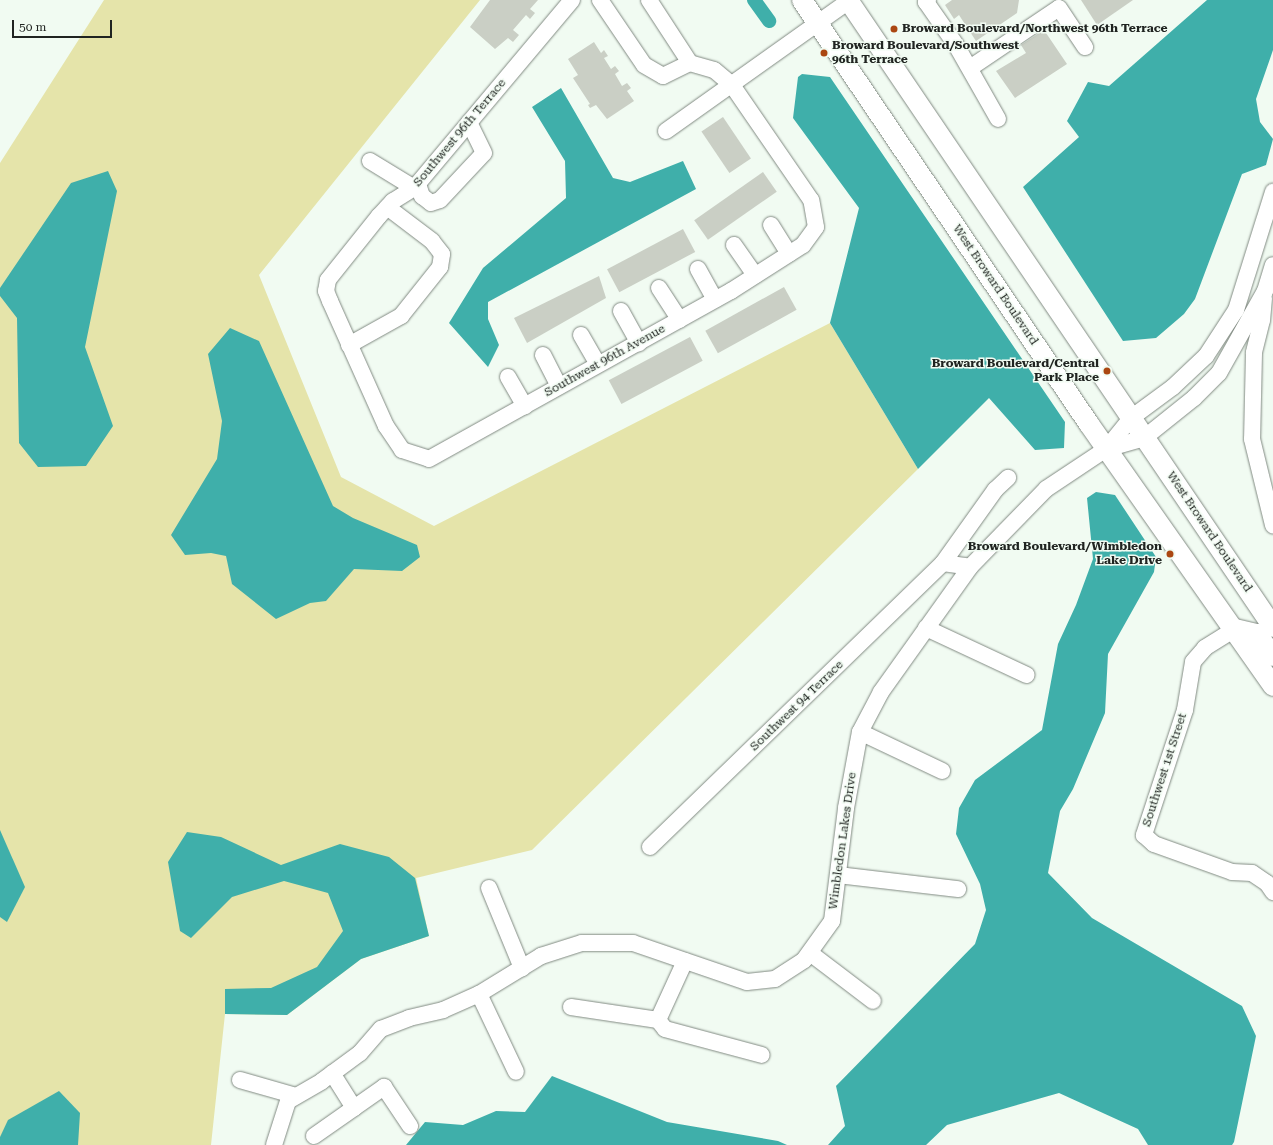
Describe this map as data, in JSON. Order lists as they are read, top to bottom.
{
  "streets": {
    "main road": ["West Broward Boulevard"],
    "street": [
      "Southwest 96th Terrace",
      "Southwest 96th Avenue",
      "Southwest 94 Terrace",
      "Southwest 1st Street",
      "Wimbledon Lakes Drive"
    ]
  },
  "crossings": [
    ["Southwest 96th Terrace", "Southwest 96th Avenue"],
    ["West Broward Boulevard", "Southwest 1st Street"],
    ["West Broward Boulevard", "Wimbledon Lakes Drive"]
  ],
  "places": [
    "Broward Boulevard/Northwest 96th Terrace",
    "Broward Boulevard/Southwest 96th Terrace",
    "Broward Boulevard/Central Park Place",
    "Broward Boulevard/Wimbledon Lake Drive"
  ],
  "scale_bar": "50 m"
}
